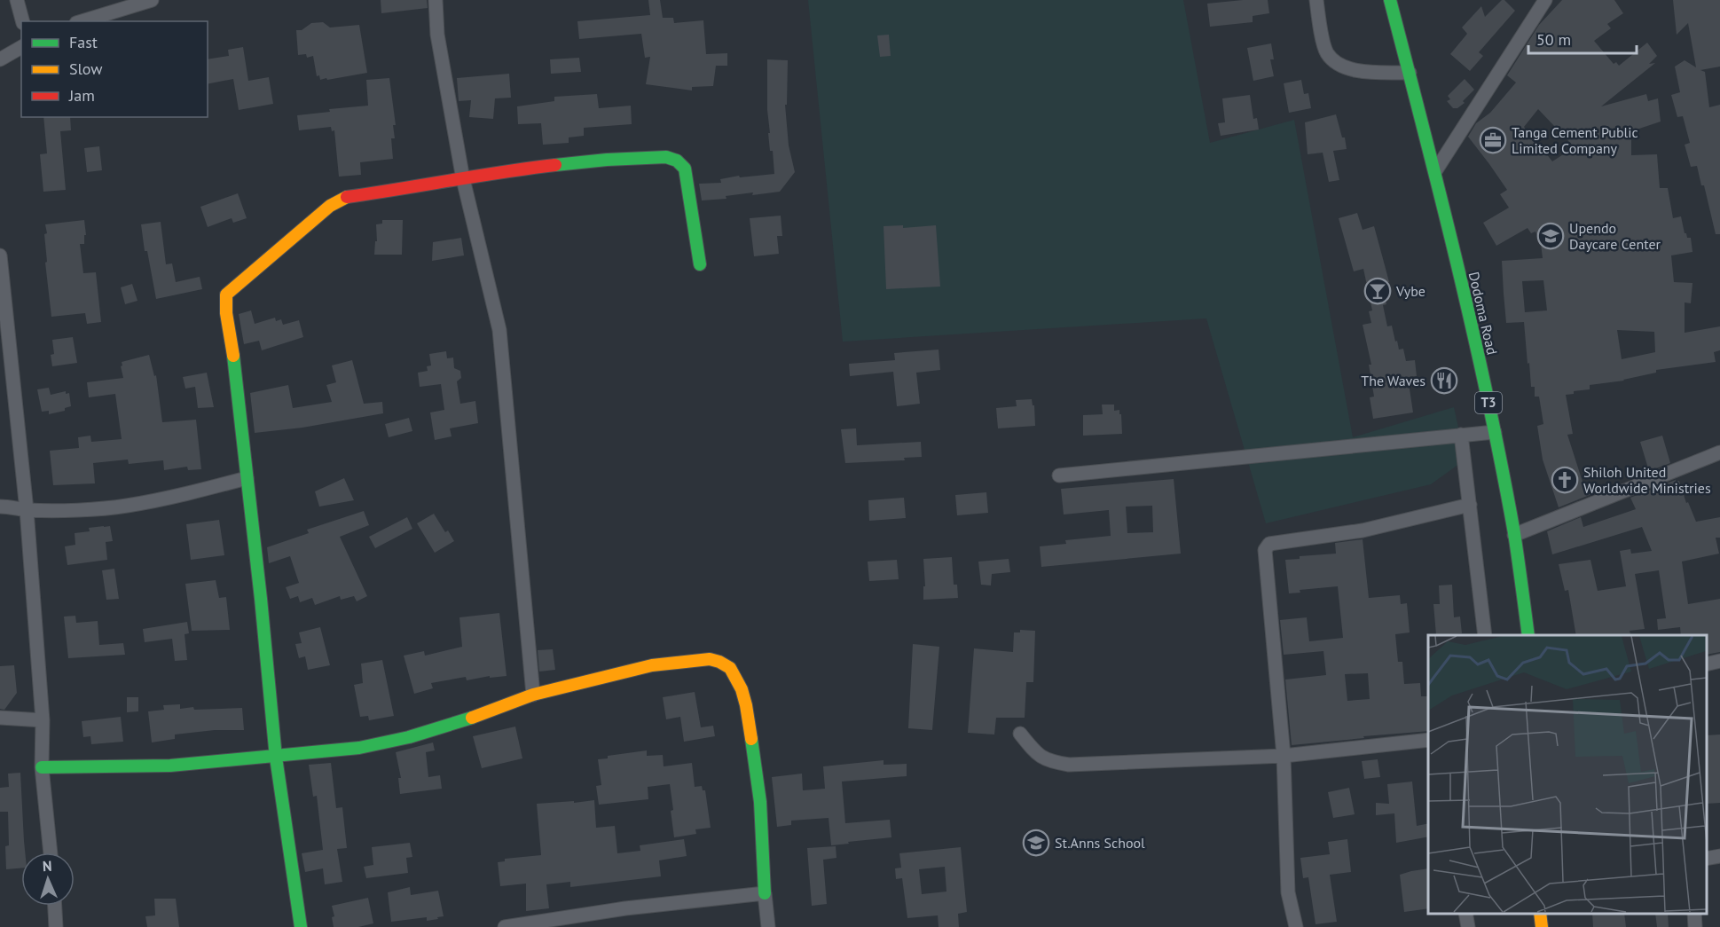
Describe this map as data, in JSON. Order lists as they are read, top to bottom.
{
  "streets": {
    "main road": ["Dodoma Road", "T3"]
  },
  "places": {
    "office": ["Tanga Cement Public Limited Company"],
    "school or university": ["Upendo Daycare Center", "St.Anns School"],
    "bar": ["Vybe"],
    "restaurant": ["The Waves"],
    "church": ["Shiloh United Worldwide Ministries"]
  },
  "legend": ["Fast", "Slow", "Jam"],
  "scale_bar": "50 m",
  "north": "top"
}
